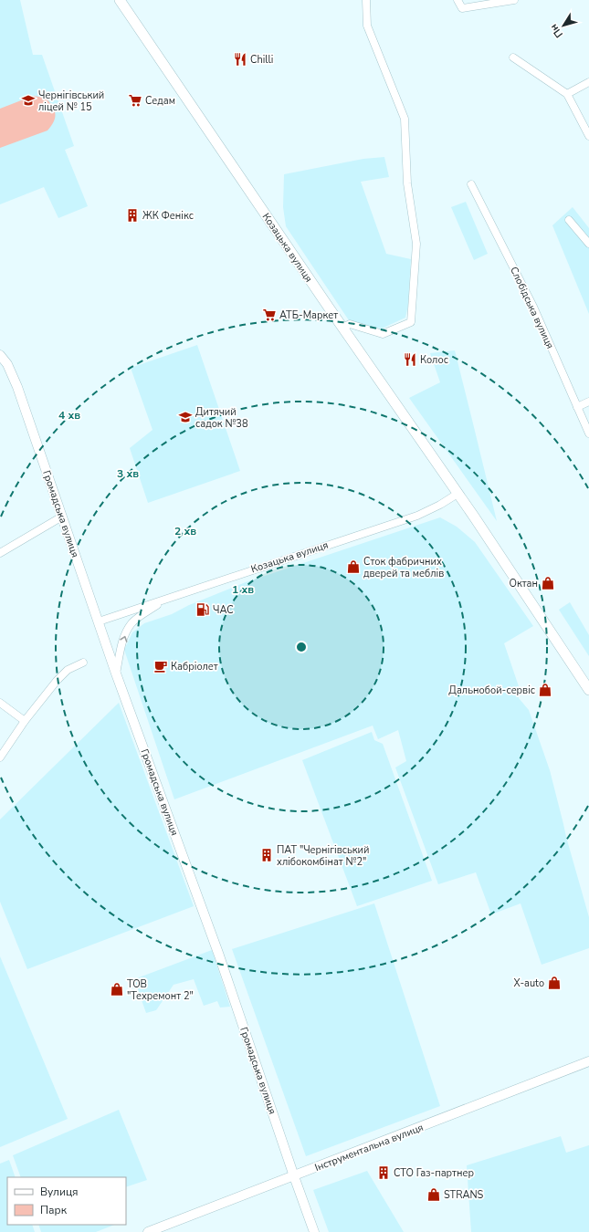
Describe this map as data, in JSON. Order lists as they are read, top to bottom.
{
  "streets": {
    "main road": ["Козацька вулиця"],
    "street": ["Слобідська вулиця", "Громадська вулиця", "Інструментальна вулиця"]
  },
  "crossings": [
    ["Козацька вулиця", "Громадська вулиця"],
    ["Громадська вулиця", "Інструментальна вулиця"]
  ],
  "places": {
    "restaurant": ["Chilli", "Колос"],
    "school or university": ["Чернігівський ліцей № 15", "Дитячий садок №38"],
    "supermarket": ["Седам", "АТБ-Маркет"],
    "building": ["ЖК Фенікс", "ПАТ \"Чернігівський хлібокомбінат №2\"", "СТО Газ-партнер"],
    "shop": [
      "Сток фабричних дверей та меблів",
      "Октан",
      "Дальнобой-сервіс",
      "X-auto",
      "ТОВ \"Техремонт 2\"",
      "STRANS"
    ],
    "fuel station": ["ЧАС"],
    "cafe": ["Кабріолет"]
  },
  "legend": ["Вулиця", "Парк"],
  "north": "bottom left",
  "rings": [
    "4 хв",
    "3 хв",
    "2 хв",
    "1 хв"
  ]
}
